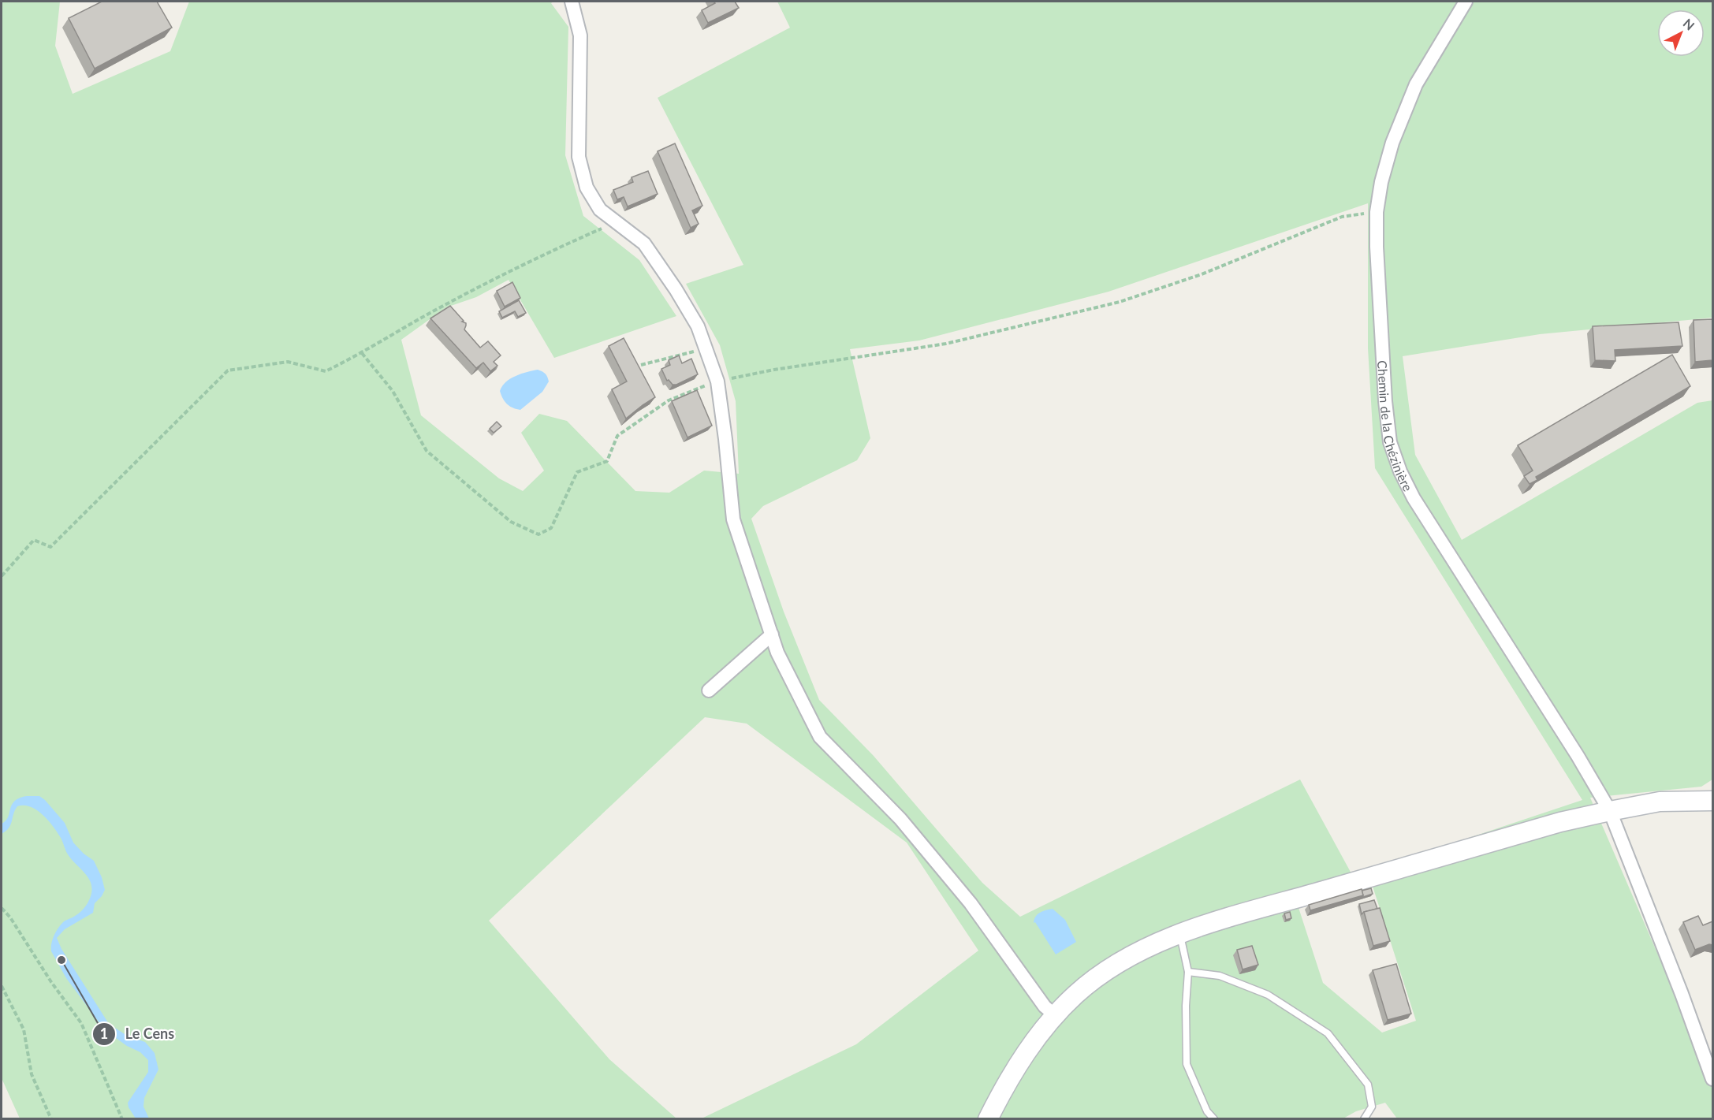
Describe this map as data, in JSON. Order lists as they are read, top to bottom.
{
  "streets": {
    "street": ["Chemin de la Chézinière"]
  },
  "places": ["Le Cens"],
  "north": "top right"
}
